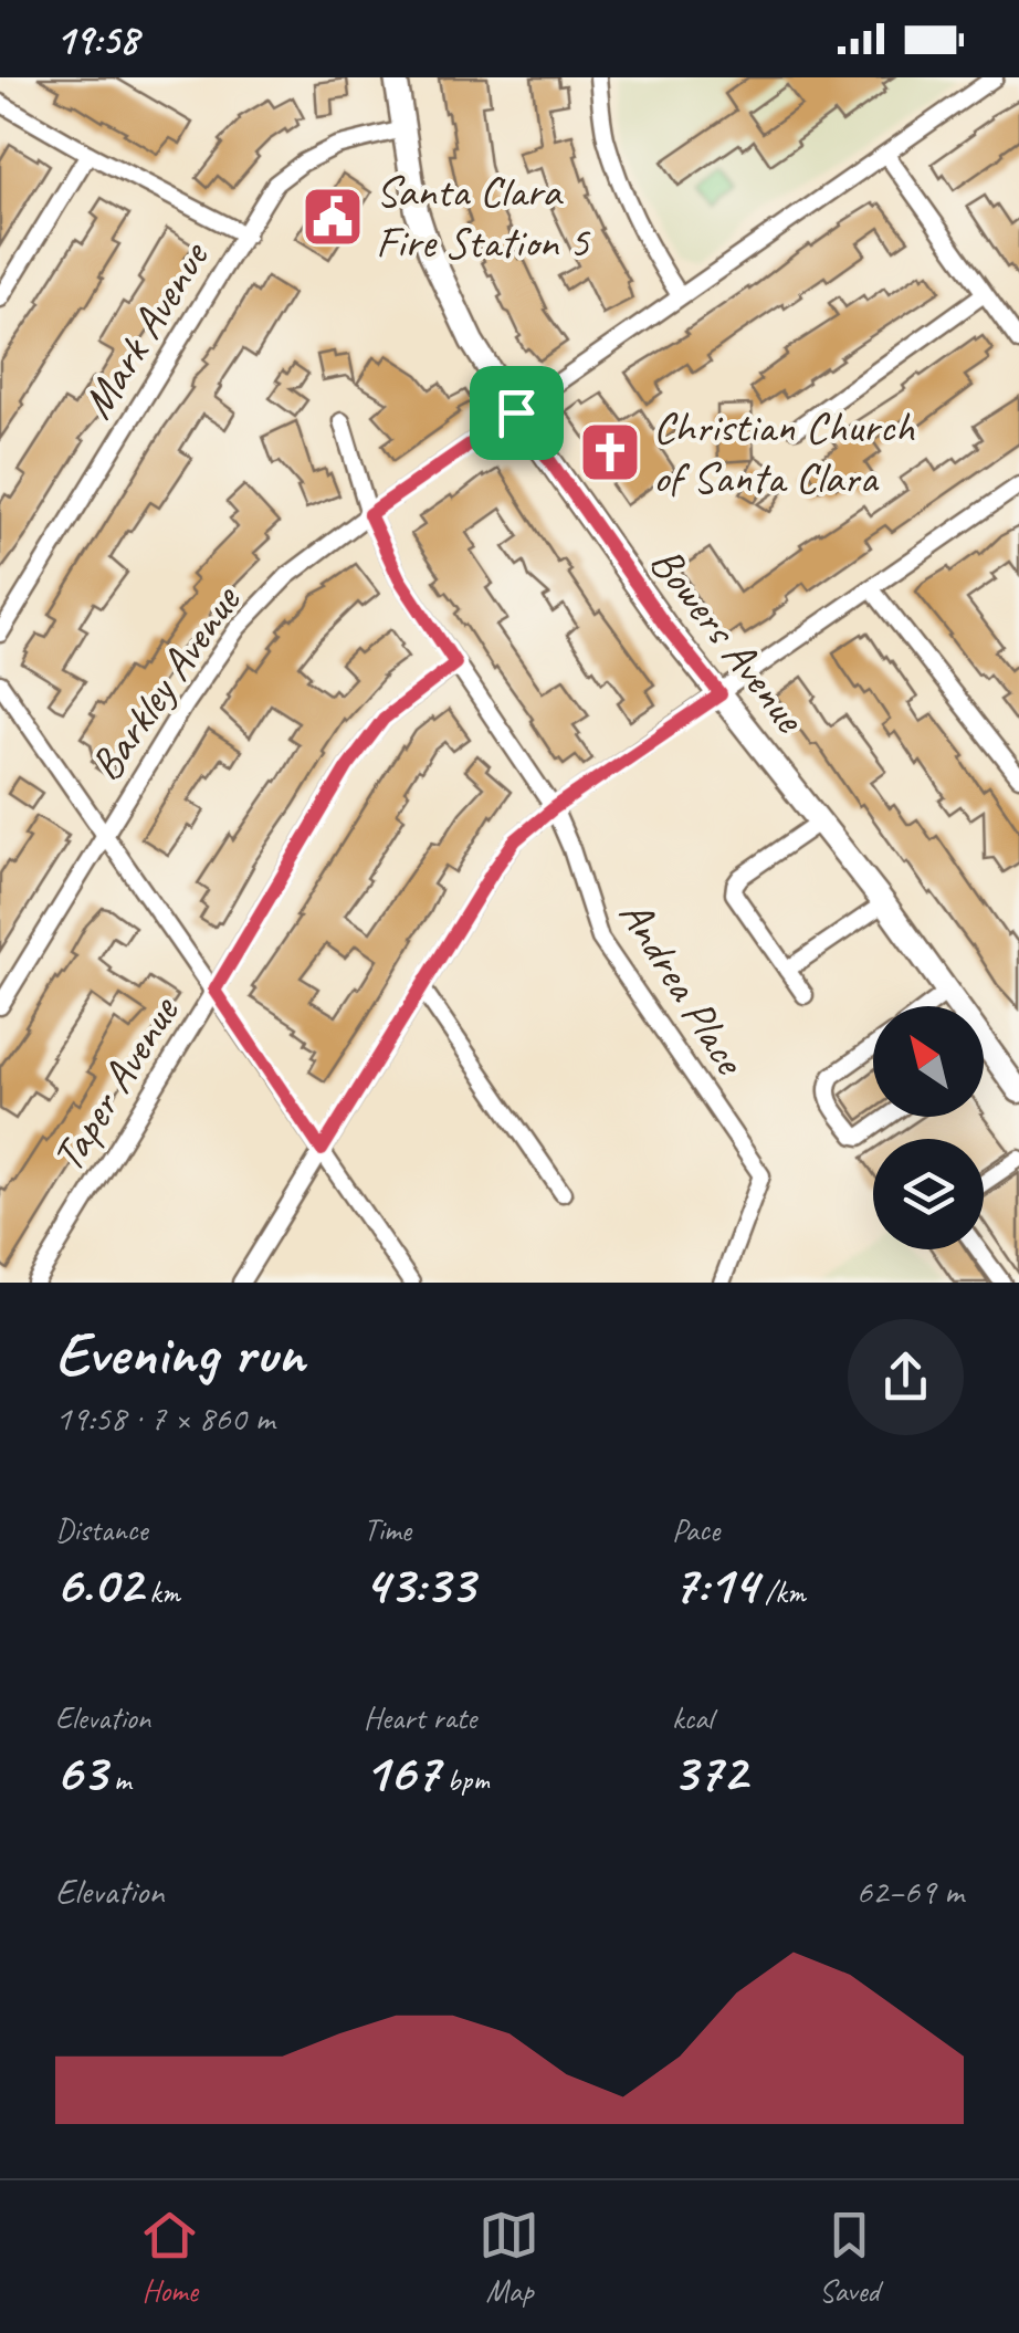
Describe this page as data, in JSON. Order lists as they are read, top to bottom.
{
  "streets": {
    "main road": ["Bowers Avenue"],
    "street": [
      "Mark Avenue",
      "Barkley Avenue",
      "Andrea Place",
      "Taper Avenue"
    ]
  },
  "crossings": [
    ["Mark Avenue", "Bowers Avenue"],
    ["Bowers Avenue", "Barkley Avenue"],
    ["Barkley Avenue", "Andrea Place"],
    ["Andrea Place", "Taper Avenue"]
  ],
  "places": {
    "public building": ["Santa Clara Fire Station 5"],
    "church": ["Christian Church of Santa Clara"]
  },
  "north": "top left",
  "page": {
    "status": "19:58",
    "heading": ["Evening run", "19:58 · 7 × 860 m"],
    "stats": [
      ["Distance", "6.02 km"],
      ["Time", "43:33"],
      ["Pace", "7:14 /km"],
      ["Elevation", "63 m"],
      ["Heart rate", "167 bpm"],
      ["kcal", "372"]
    ],
    "chart": ["Elevation", "62–69 m"],
    "tabs": ["Home", "Map", "Saved"]
  }
}
